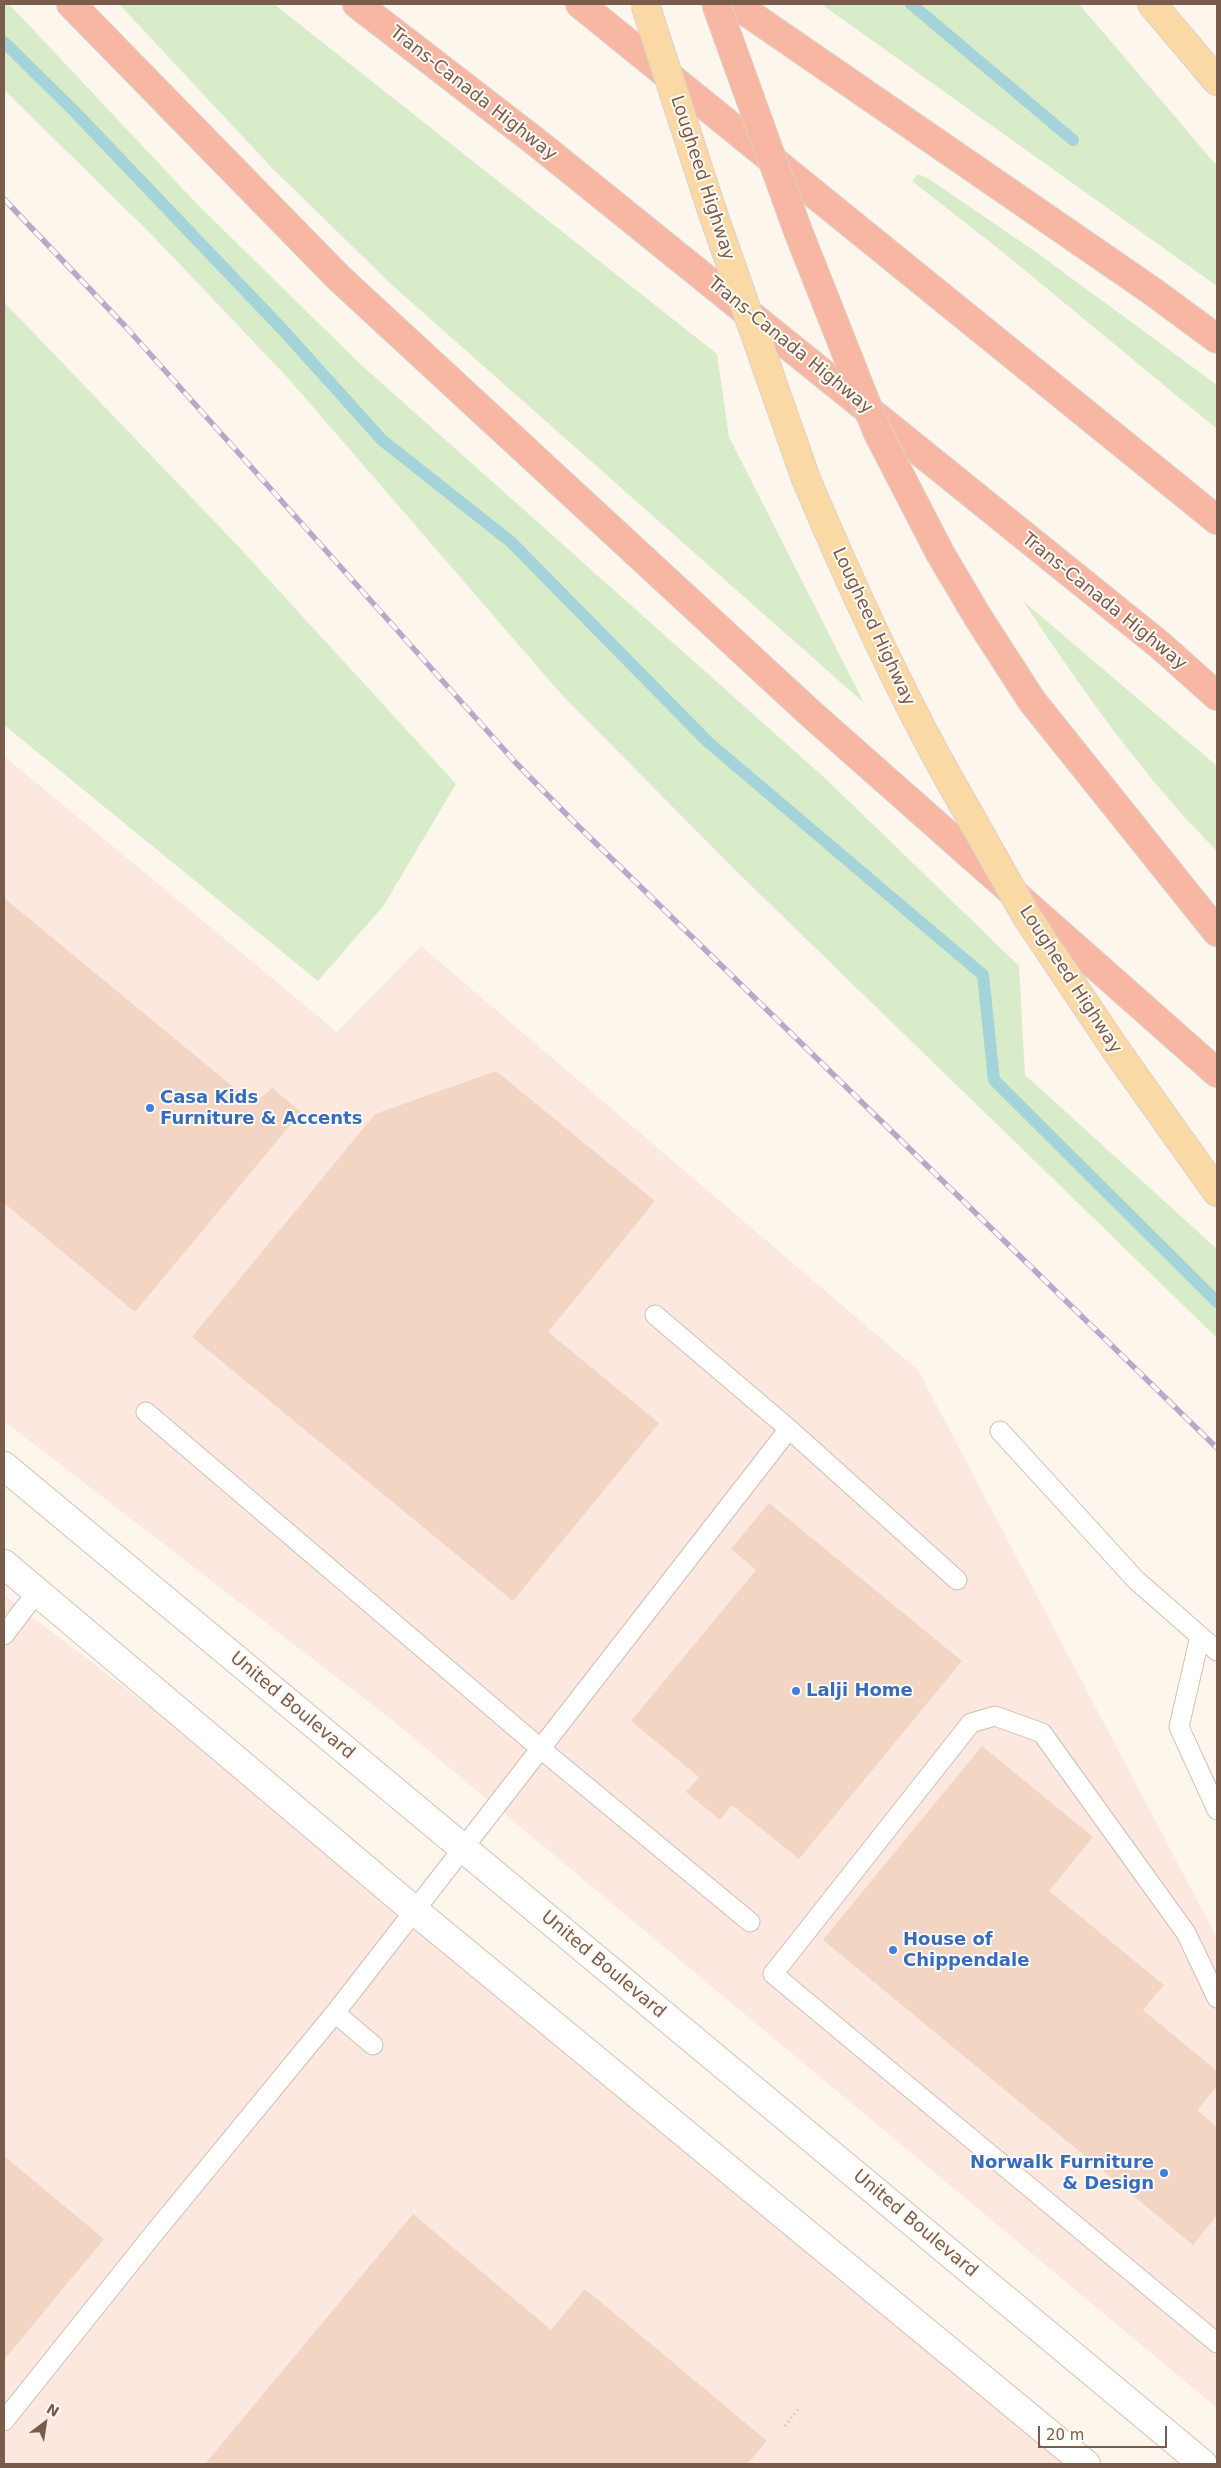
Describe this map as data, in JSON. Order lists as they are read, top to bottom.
{
  "streets": {
    "highway": ["Trans-Canada Highway"],
    "main road": ["Lougheed Highway", "United Boulevard"]
  },
  "places": [
    "Casa Kids Furniture & Accents",
    "Lalji Home",
    "House of Chippendale",
    "Norwalk Furniture & Design"
  ],
  "scale_bar": "20 m",
  "north": "top right"
}
